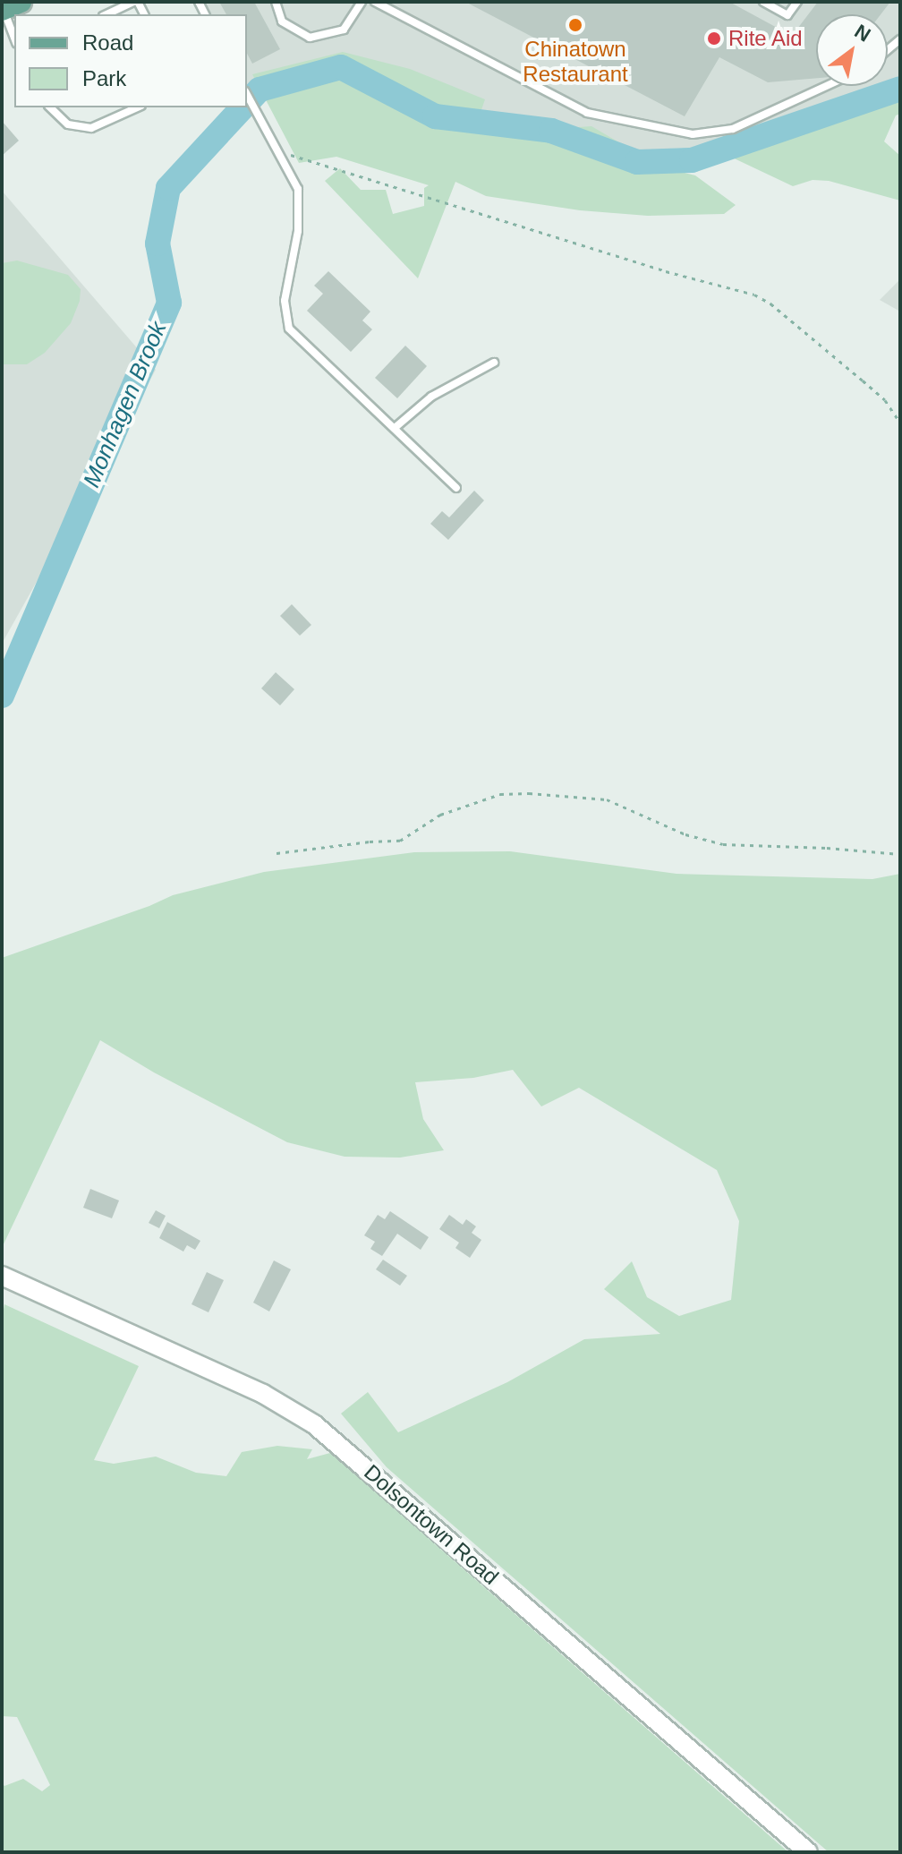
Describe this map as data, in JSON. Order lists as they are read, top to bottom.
{
  "streets": {
    "street": ["Dolsontown Road"]
  },
  "water": ["Monhagen Brook"],
  "places": ["Chinatown Restaurant", "Rite Aid"],
  "legend": ["Road", "Park"],
  "north": "top right"
}
